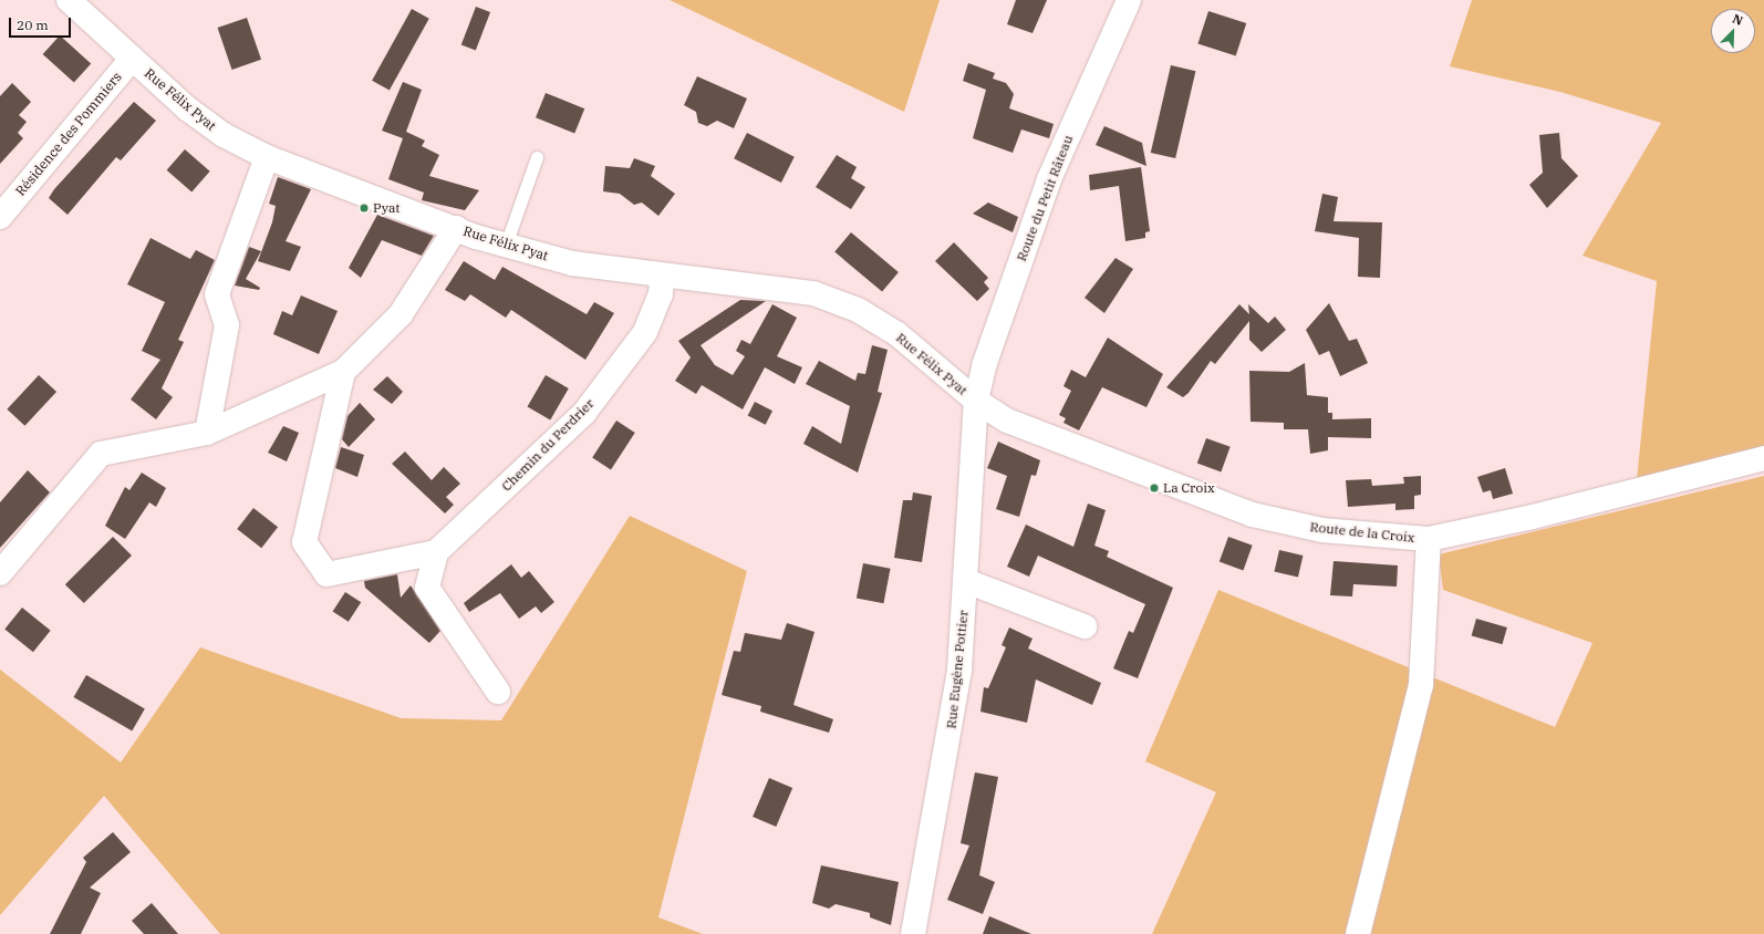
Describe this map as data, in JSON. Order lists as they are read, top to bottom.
{
  "streets": {
    "street": [
      "Rue Félix Pyat",
      "Résidence des Pommiers",
      "Route du Petit Râteau",
      "Chemin du Perdrier",
      "Route de la Croix",
      "Rue Eugène Pottier"
    ]
  },
  "crossings": [
    ["Rue Félix Pyat", "Résidence des Pommiers"],
    ["Rue Félix Pyat", "Route du Petit Râteau"],
    ["Rue Félix Pyat", "Chemin du Perdrier"],
    ["Rue Félix Pyat", "Route de la Croix"],
    ["Rue Félix Pyat", "Rue Eugène Pottier"],
    ["Route du Petit Râteau", "Route de la Croix"],
    ["Route du Petit Râteau", "Rue Eugène Pottier"],
    ["Route de la Croix", "Rue Eugène Pottier"]
  ],
  "places": ["Pyat", "La Croix"],
  "scale_bar": "20 m",
  "north": "top right"
}
